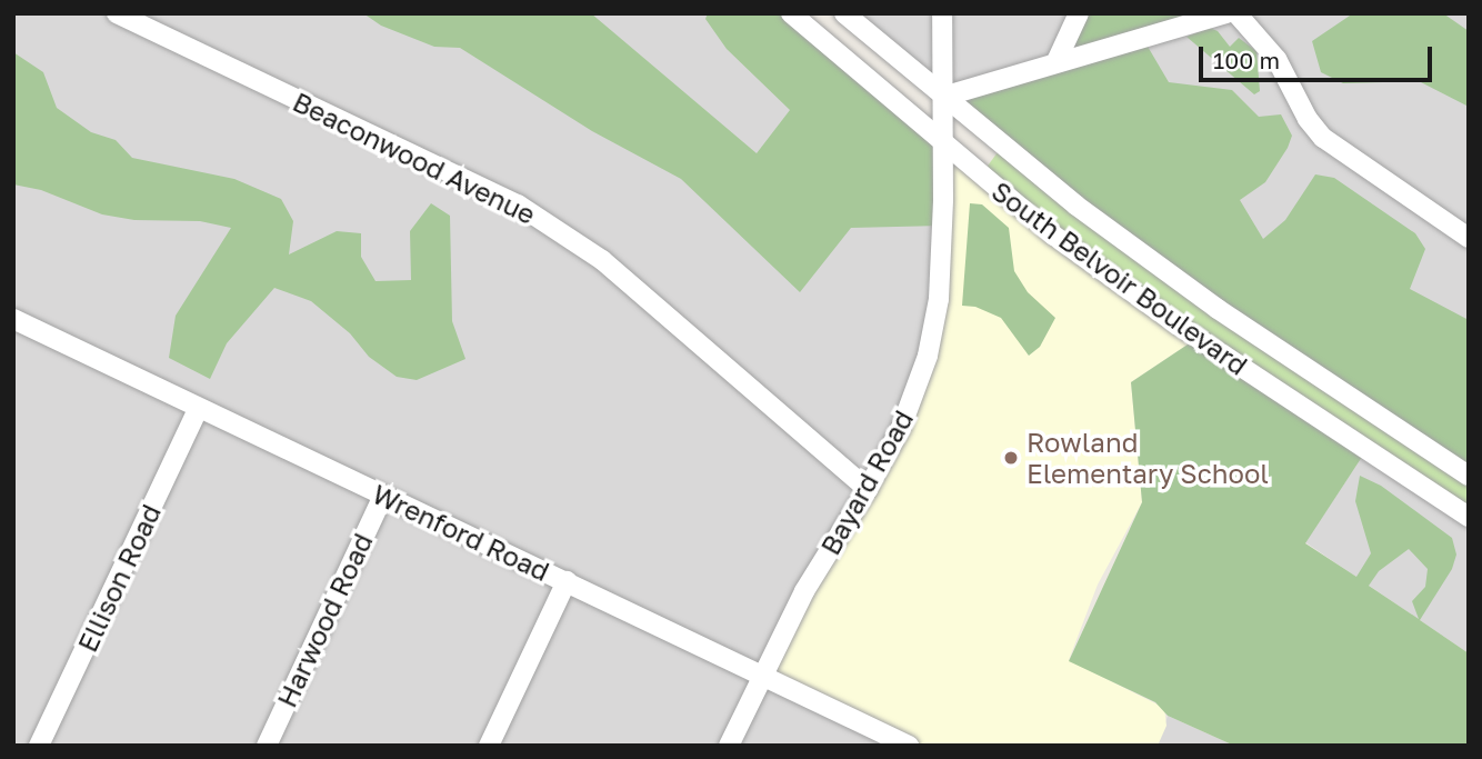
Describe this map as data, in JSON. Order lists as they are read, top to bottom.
{
  "streets": {
    "street": [
      "Beaconwood Avenue",
      "South Belvoir Boulevard",
      "Bayard Road",
      "Wrenford Road",
      "Ellison Road",
      "Harwood Road"
    ]
  },
  "crossings": [
    ["Beaconwood Avenue", "Bayard Road"],
    ["South Belvoir Boulevard", "Bayard Road"],
    ["Bayard Road", "Wrenford Road"],
    ["Wrenford Road", "Ellison Road"],
    ["Wrenford Road", "Harwood Road"]
  ],
  "places": ["Rowland Elementary School"],
  "scale_bar": "100 m"
}
